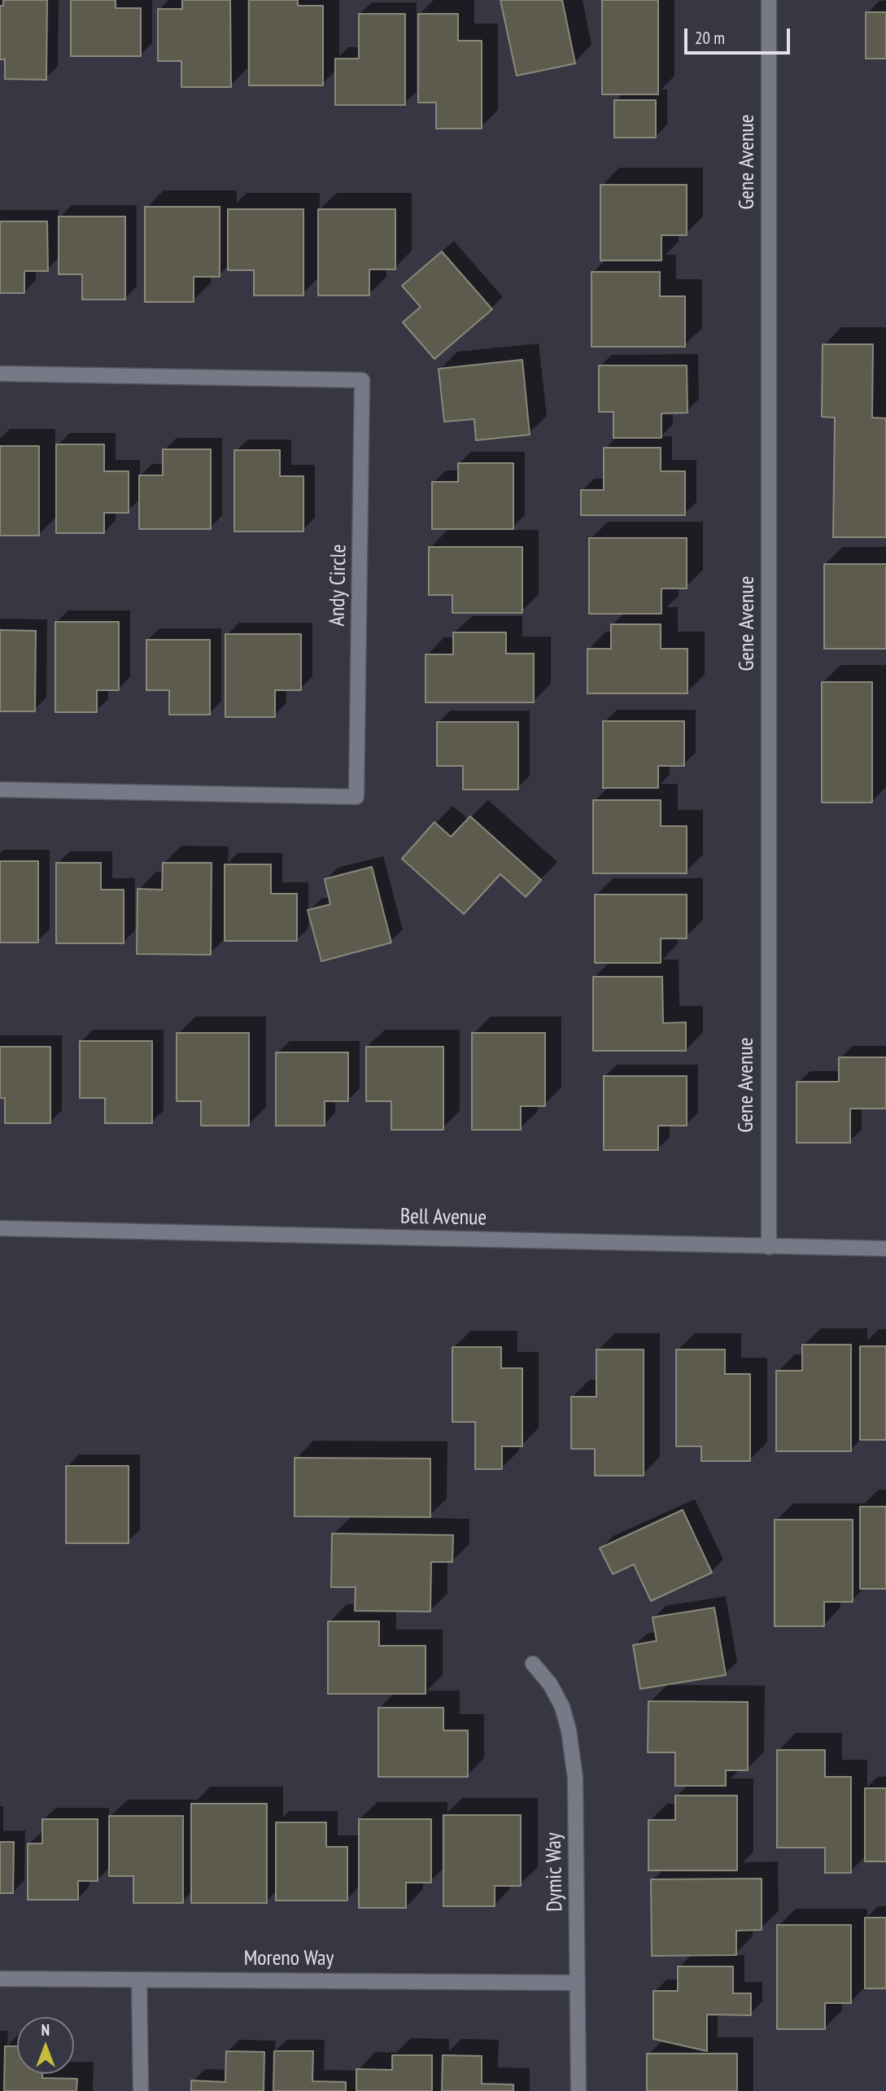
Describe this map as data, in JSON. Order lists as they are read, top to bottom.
{
  "streets": {
    "street": [
      "Gene Avenue",
      "Andy Circle",
      "Bell Avenue",
      "Dymic Way",
      "Moreno Way"
    ]
  },
  "crossings": [
    ["Gene Avenue", "Bell Avenue"],
    ["Dymic Way", "Moreno Way"]
  ],
  "scale_bar": "20 m",
  "north": "top"
}
